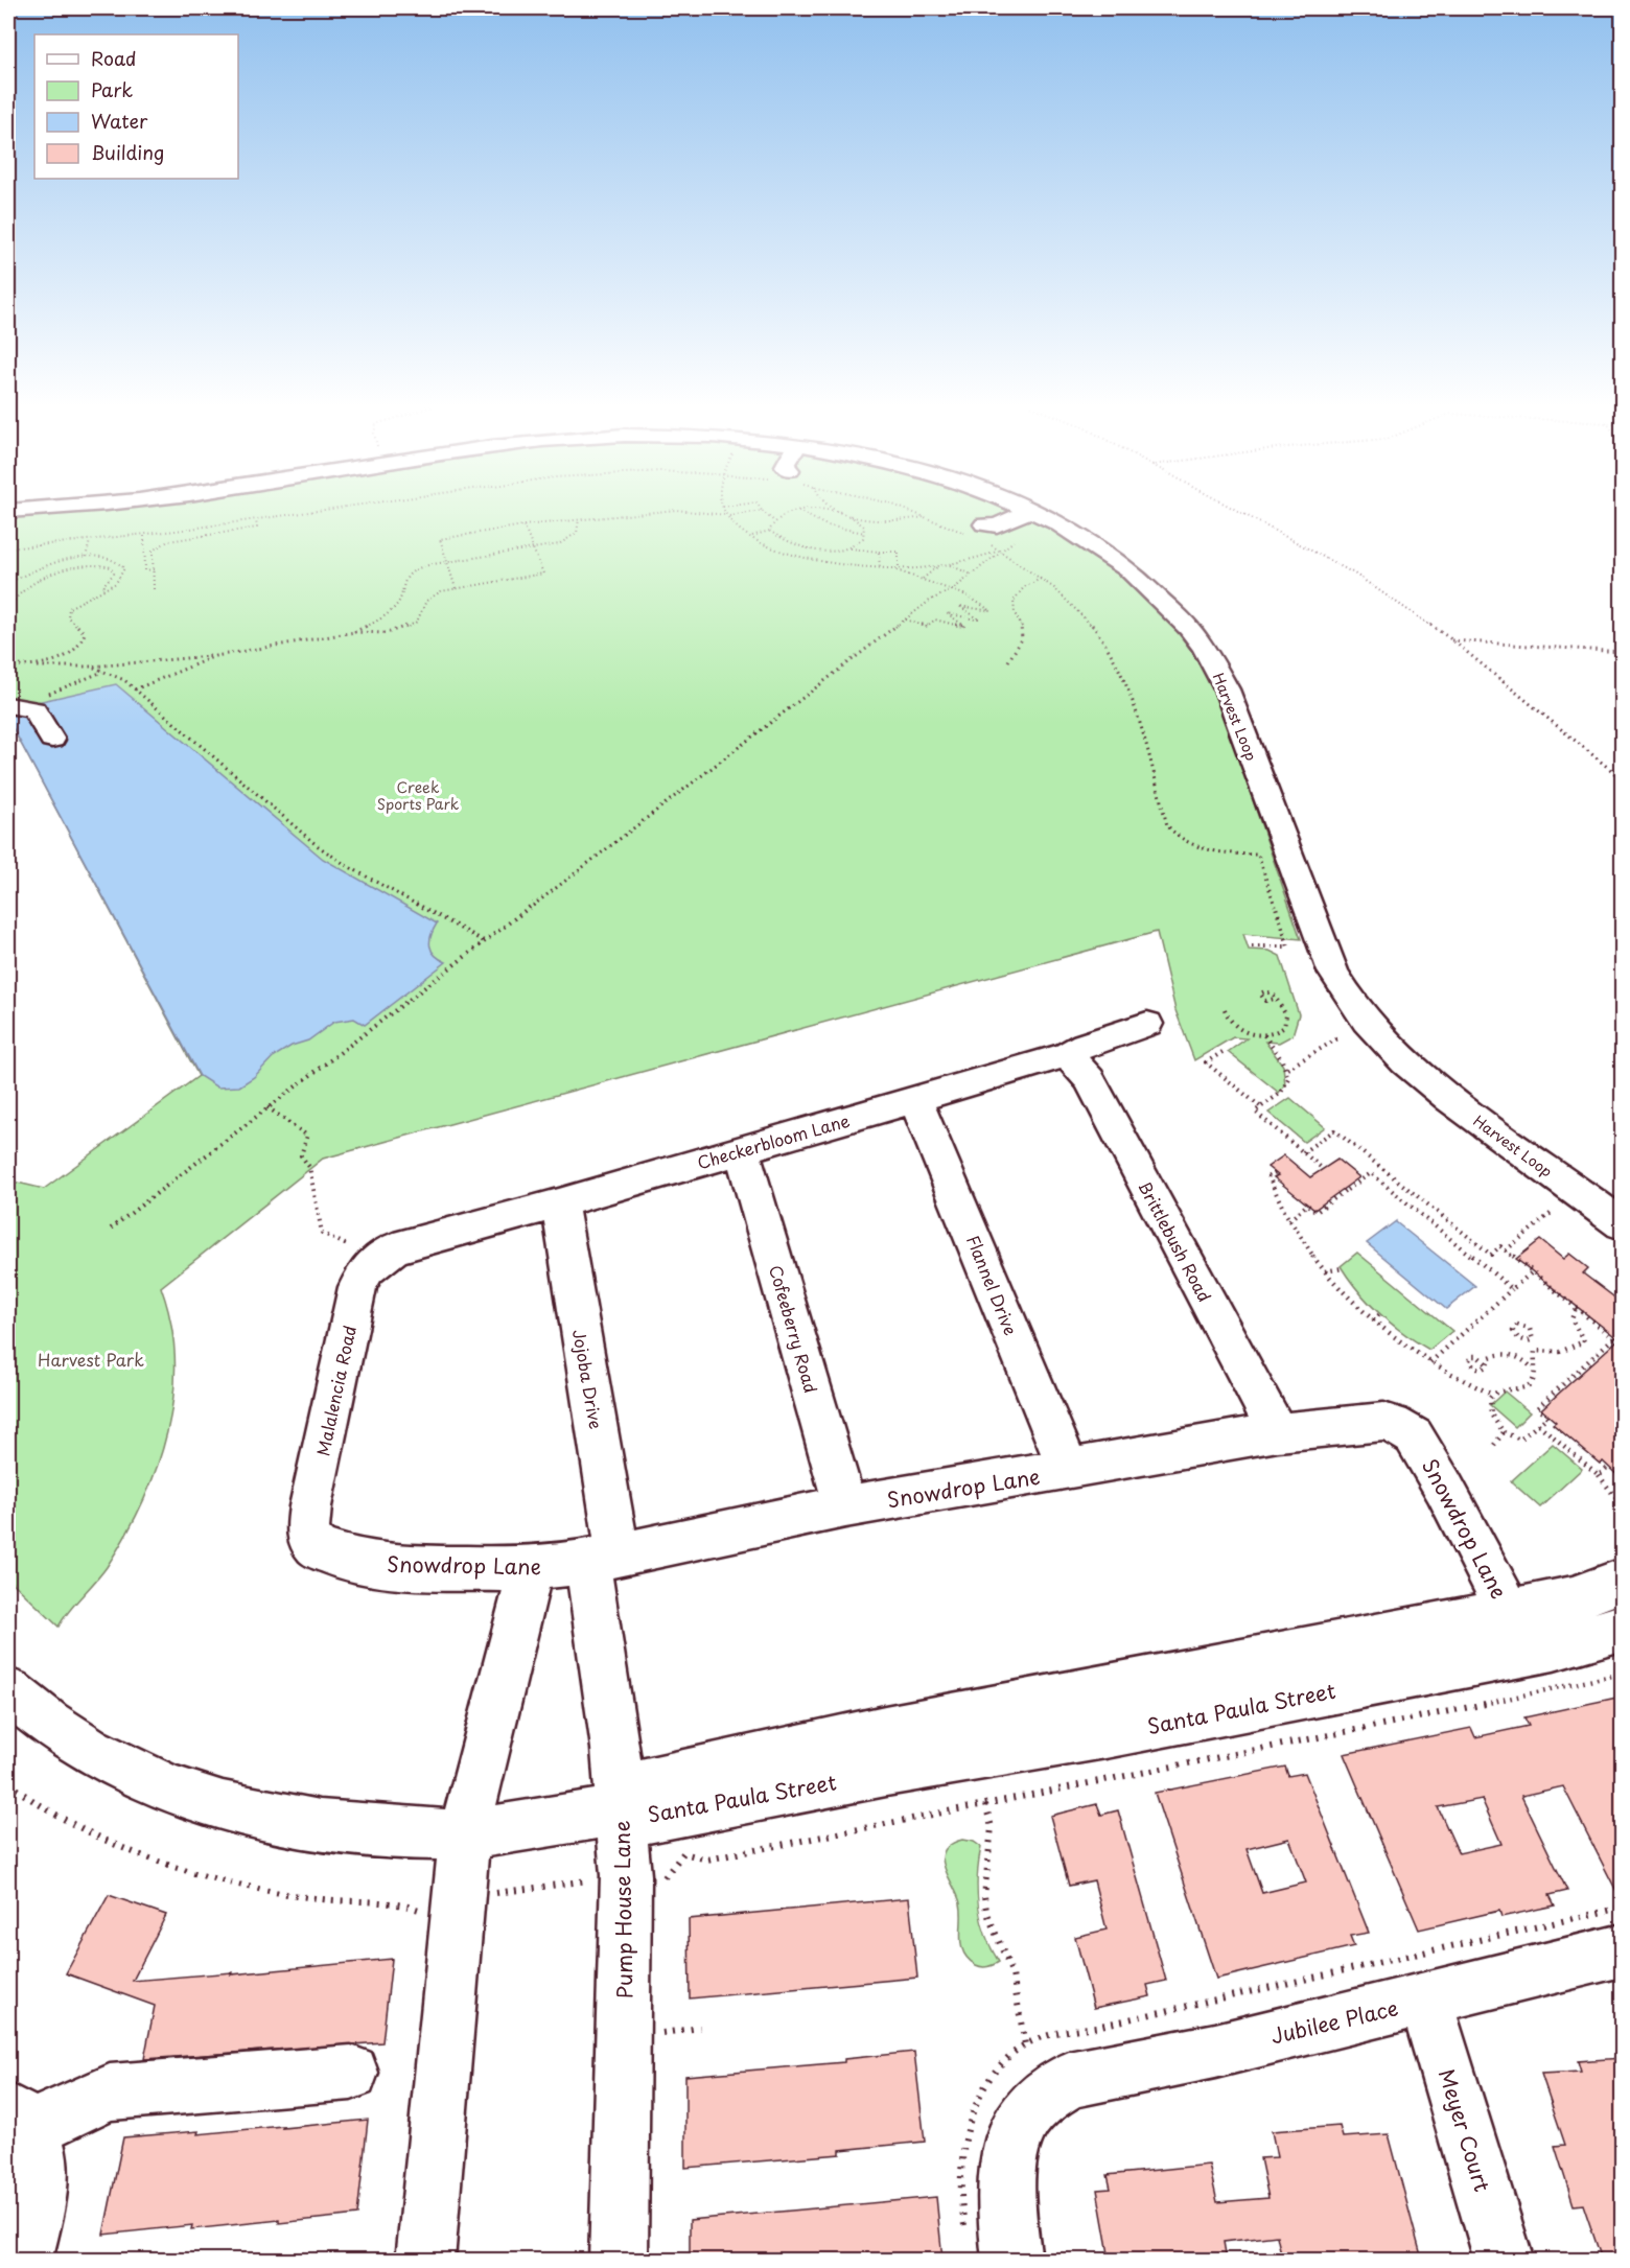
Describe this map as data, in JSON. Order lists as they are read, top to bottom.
{
  "streets": {
    "street": [
      "Harvest Loop",
      "Checkerbloom Lane",
      "Brittlebush Road",
      "Flannel Drive",
      "Cofeeberry Road",
      "Jojoba Drive",
      "Malalencia Road",
      "Snowdrop Lane",
      "Santa Paula Street",
      "Pump House Lane",
      "Jubilee Place",
      "Meyer Court"
    ]
  },
  "crossings": [
    ["Checkerbloom Lane", "Brittlebush Road"],
    ["Checkerbloom Lane", "Flannel Drive"],
    ["Checkerbloom Lane", "Cofeeberry Road"],
    ["Checkerbloom Lane", "Jojoba Drive"],
    ["Checkerbloom Lane", "Malalencia Road"],
    ["Brittlebush Road", "Snowdrop Lane"],
    ["Flannel Drive", "Snowdrop Lane"],
    ["Cofeeberry Road", "Snowdrop Lane"],
    ["Jojoba Drive", "Snowdrop Lane"],
    ["Jojoba Drive", "Pump House Lane"],
    ["Malalencia Road", "Snowdrop Lane"],
    ["Snowdrop Lane", "Santa Paula Street"],
    ["Snowdrop Lane", "Pump House Lane"],
    ["Santa Paula Street", "Pump House Lane"],
    ["Jubilee Place", "Meyer Court"]
  ],
  "parks": ["Creek Sports Park", "Harvest Park"],
  "legend": [
    "Road",
    "Park",
    "Water",
    "Building"
  ]
}
